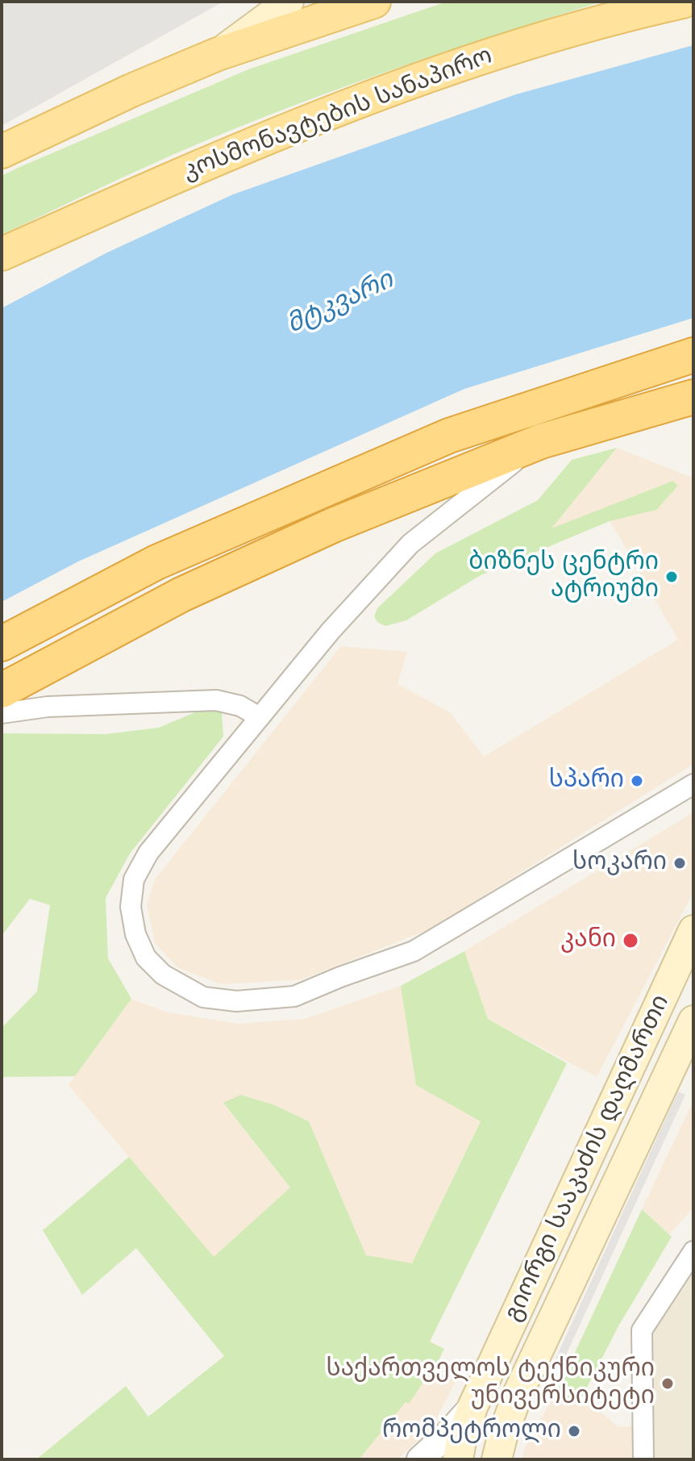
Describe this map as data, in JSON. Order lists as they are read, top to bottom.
{
  "streets": {
    "main road": ["კოსმონავტების სანაპირო", "გიორგი სააკაძის დაღმართი"]
  },
  "water": ["მტკვარი"],
  "places": [
    "ბიზნეს ცენტრი ატრიუმი",
    "სპარი",
    "სოკარი",
    "კანი",
    "საქართველოს ტექნიკური უნივერსიტეტი",
    "რომპეტროლი"
  ]
}
